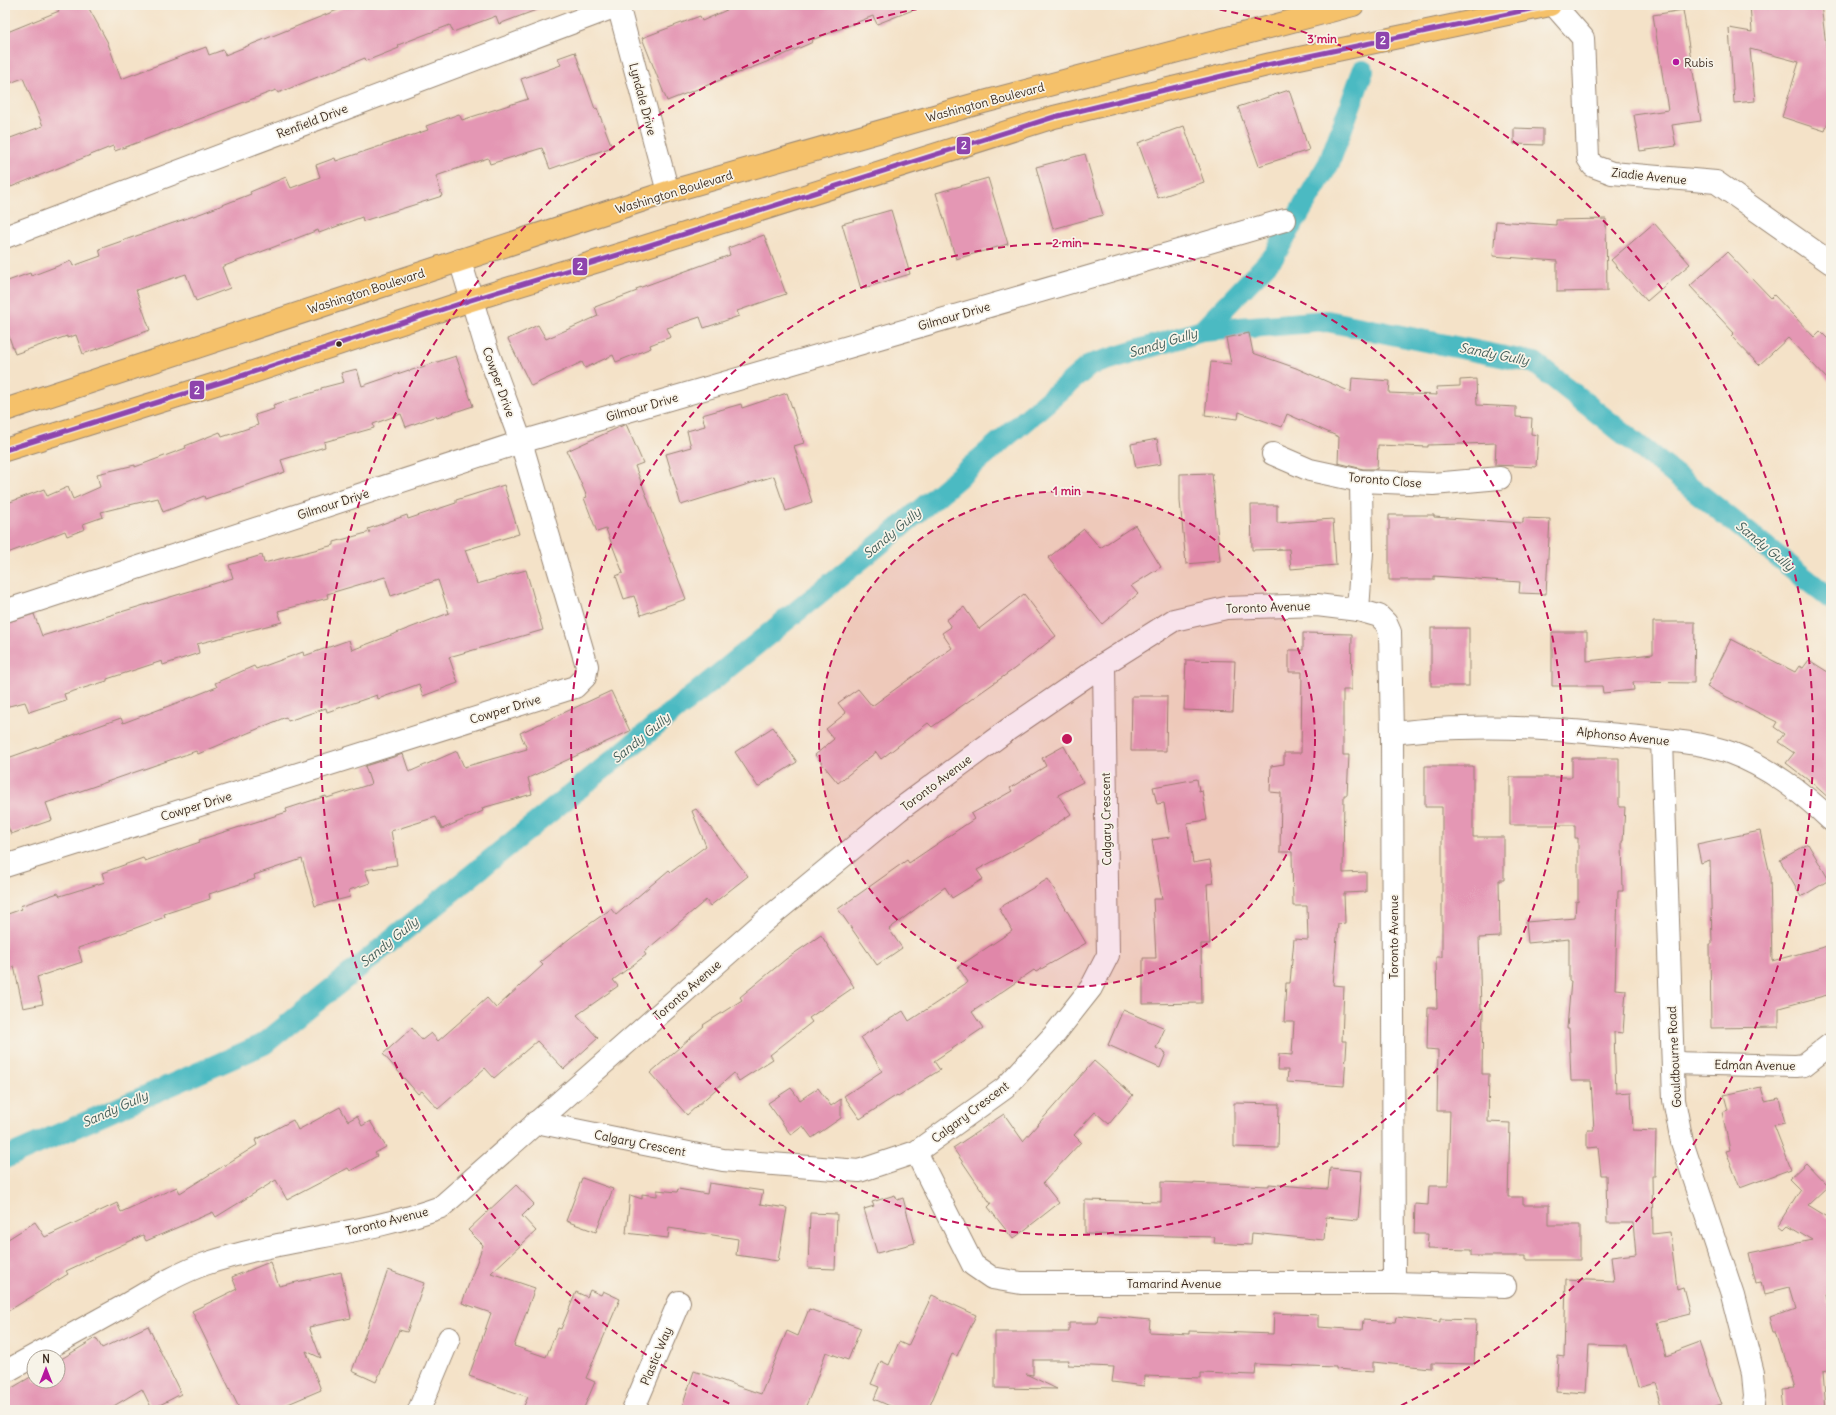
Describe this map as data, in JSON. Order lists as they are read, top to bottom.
{
  "streets": {
    "highway": ["Washington Boulevard"],
    "street": [
      "Lyndale Drive",
      "Renfield Drive",
      "Ziadie Avenue",
      "Gilmour Drive",
      "Cowper Drive",
      "Toronto Close",
      "Toronto Avenue",
      "Alphonso Avenue",
      "Calgary Crescent",
      "Gouldbourne Road",
      "Edman Avenue",
      "Tamarind Avenue",
      "Plastic Way"
    ]
  },
  "crossings": [
    ["Lyndale Drive", "Washington Boulevard"],
    ["Lyndale Drive", "Renfield Drive"],
    ["Washington Boulevard", "Cowper Drive"],
    ["Gilmour Drive", "Cowper Drive"],
    ["Toronto Avenue", "Alphonso Avenue"],
    ["Toronto Avenue", "Calgary Crescent"],
    ["Toronto Avenue", "Tamarind Avenue"],
    ["Alphonso Avenue", "Gouldbourne Road"],
    ["Calgary Crescent", "Tamarind Avenue"],
    ["Gouldbourne Road", "Edman Avenue"]
  ],
  "water": ["Sandy Gully"],
  "places": ["Rubis"],
  "lines": ["transit line 2"],
  "north": "top",
  "rings": ["3 min", "2 min", "1 min"]
}
